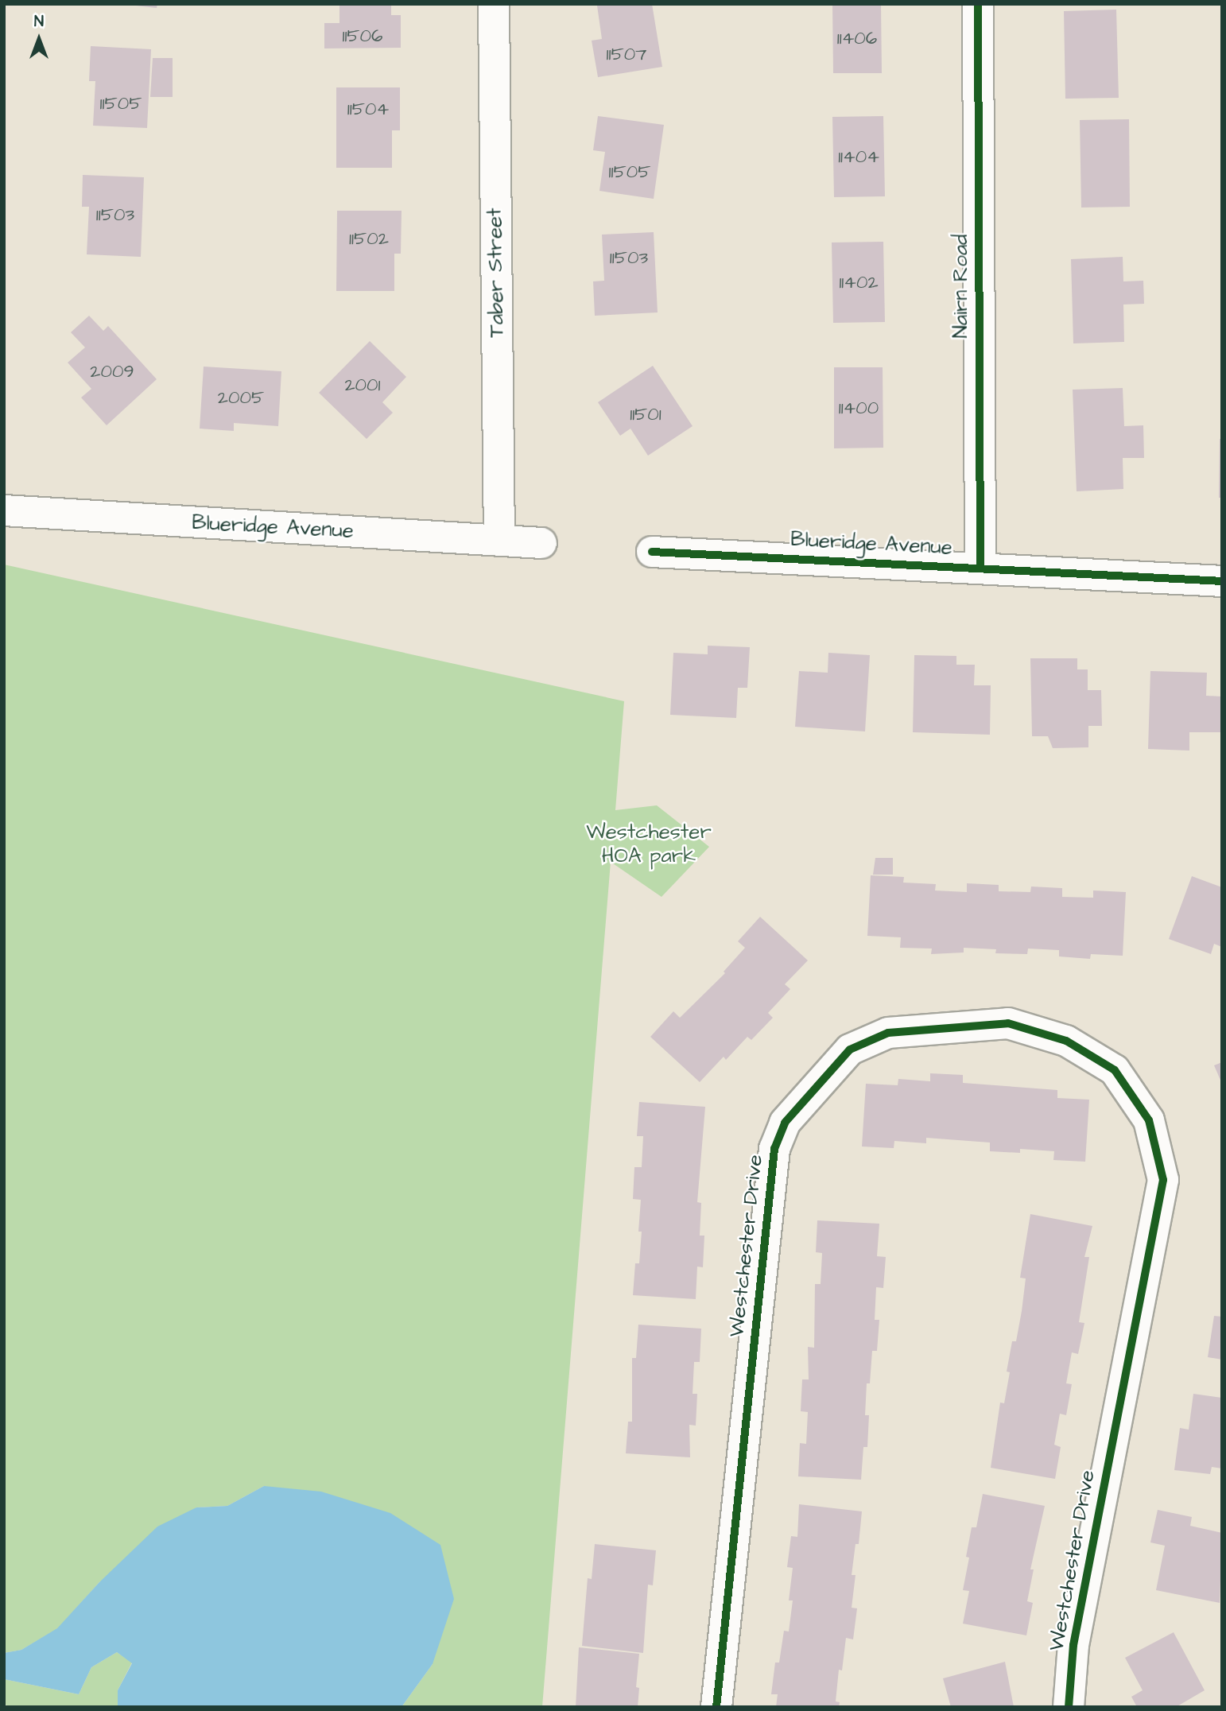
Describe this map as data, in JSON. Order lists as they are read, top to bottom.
{
  "streets": {
    "street": [
      "Taber Street",
      "Nairn Road",
      "Blueridge Avenue",
      "Westchester Drive"
    ]
  },
  "crossings": [
    ["Taber Street", "Blueridge Avenue"],
    ["Nairn Road", "Blueridge Avenue"]
  ],
  "parks": ["Westchester HOA park"],
  "house_numbers": [
    "11506",
    "11406",
    "11507",
    "11505",
    "11504",
    "11404",
    "11505",
    "11503",
    "11502",
    "11503",
    "11402",
    "2009",
    "2001",
    "2005",
    "11400",
    "11501"
  ],
  "north": "top"
}
